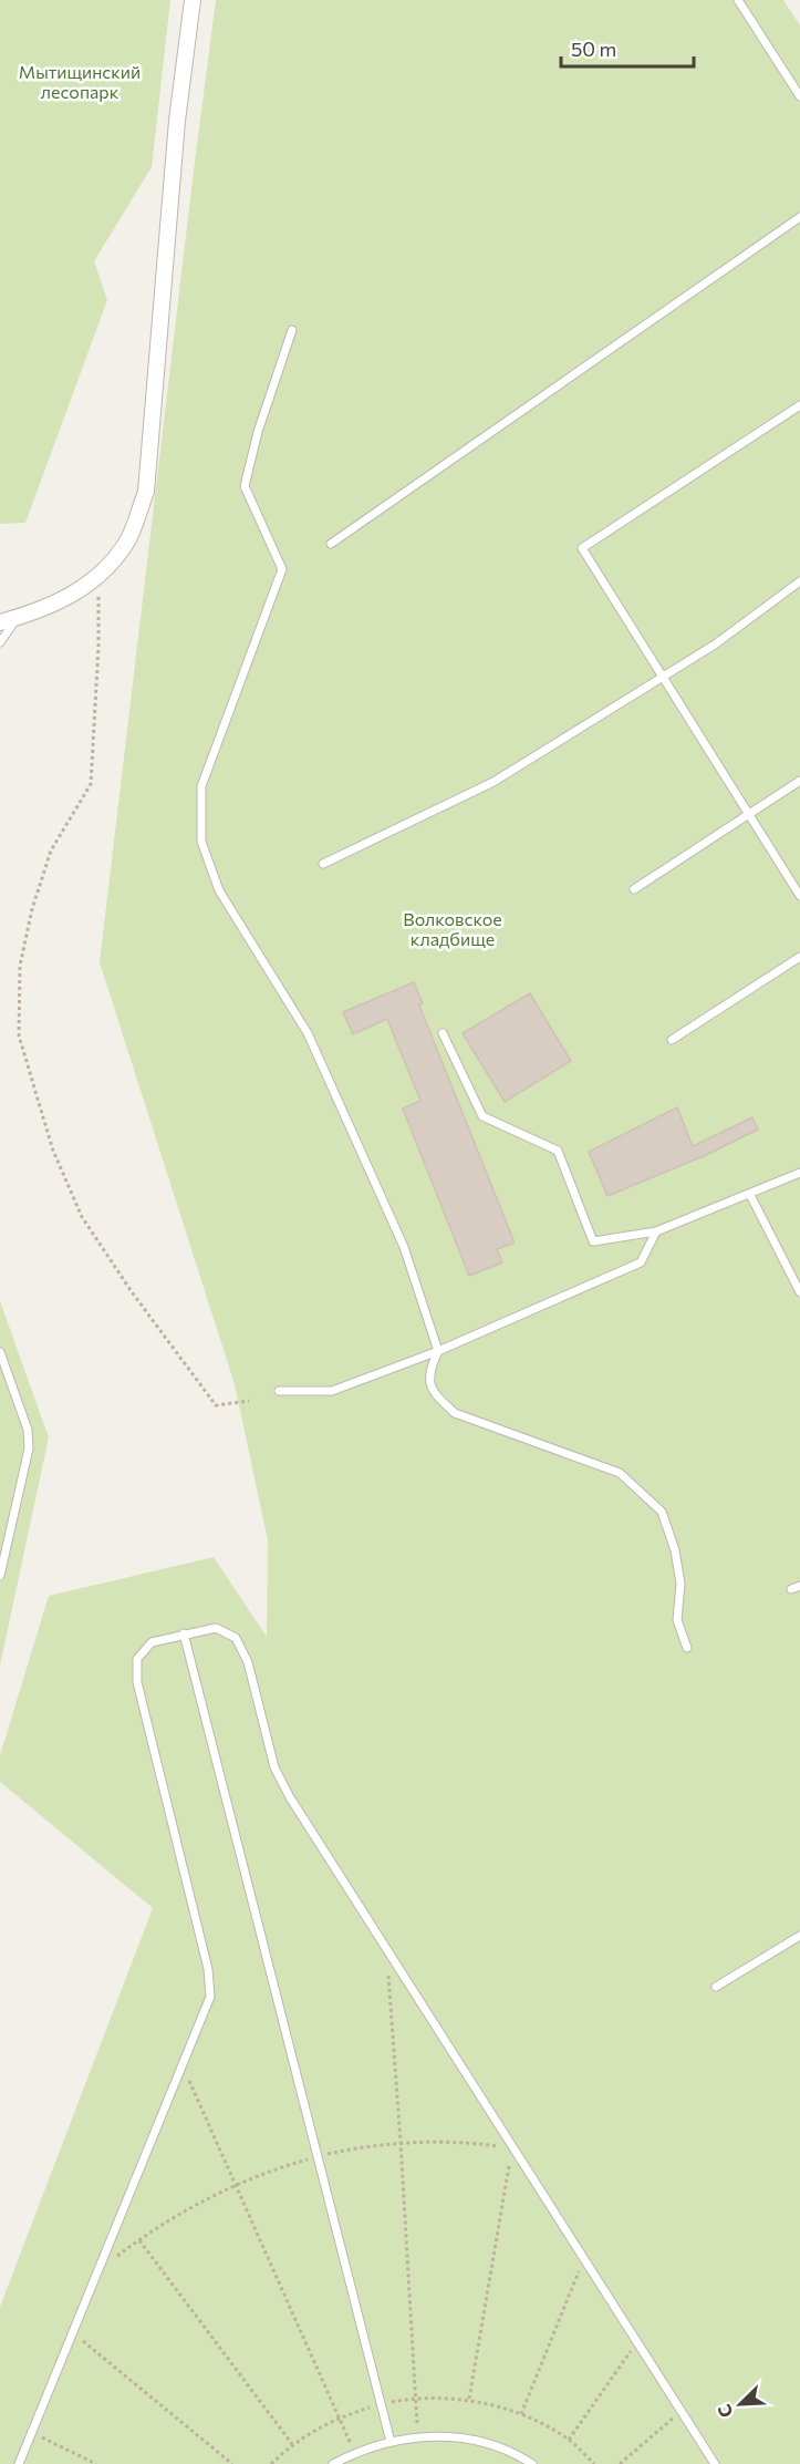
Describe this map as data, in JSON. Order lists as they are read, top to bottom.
{
  "parks": ["Мытищинский лесопарк", "Волковское кладбище"],
  "scale_bar": "50 m",
  "north": "bottom left"
}
